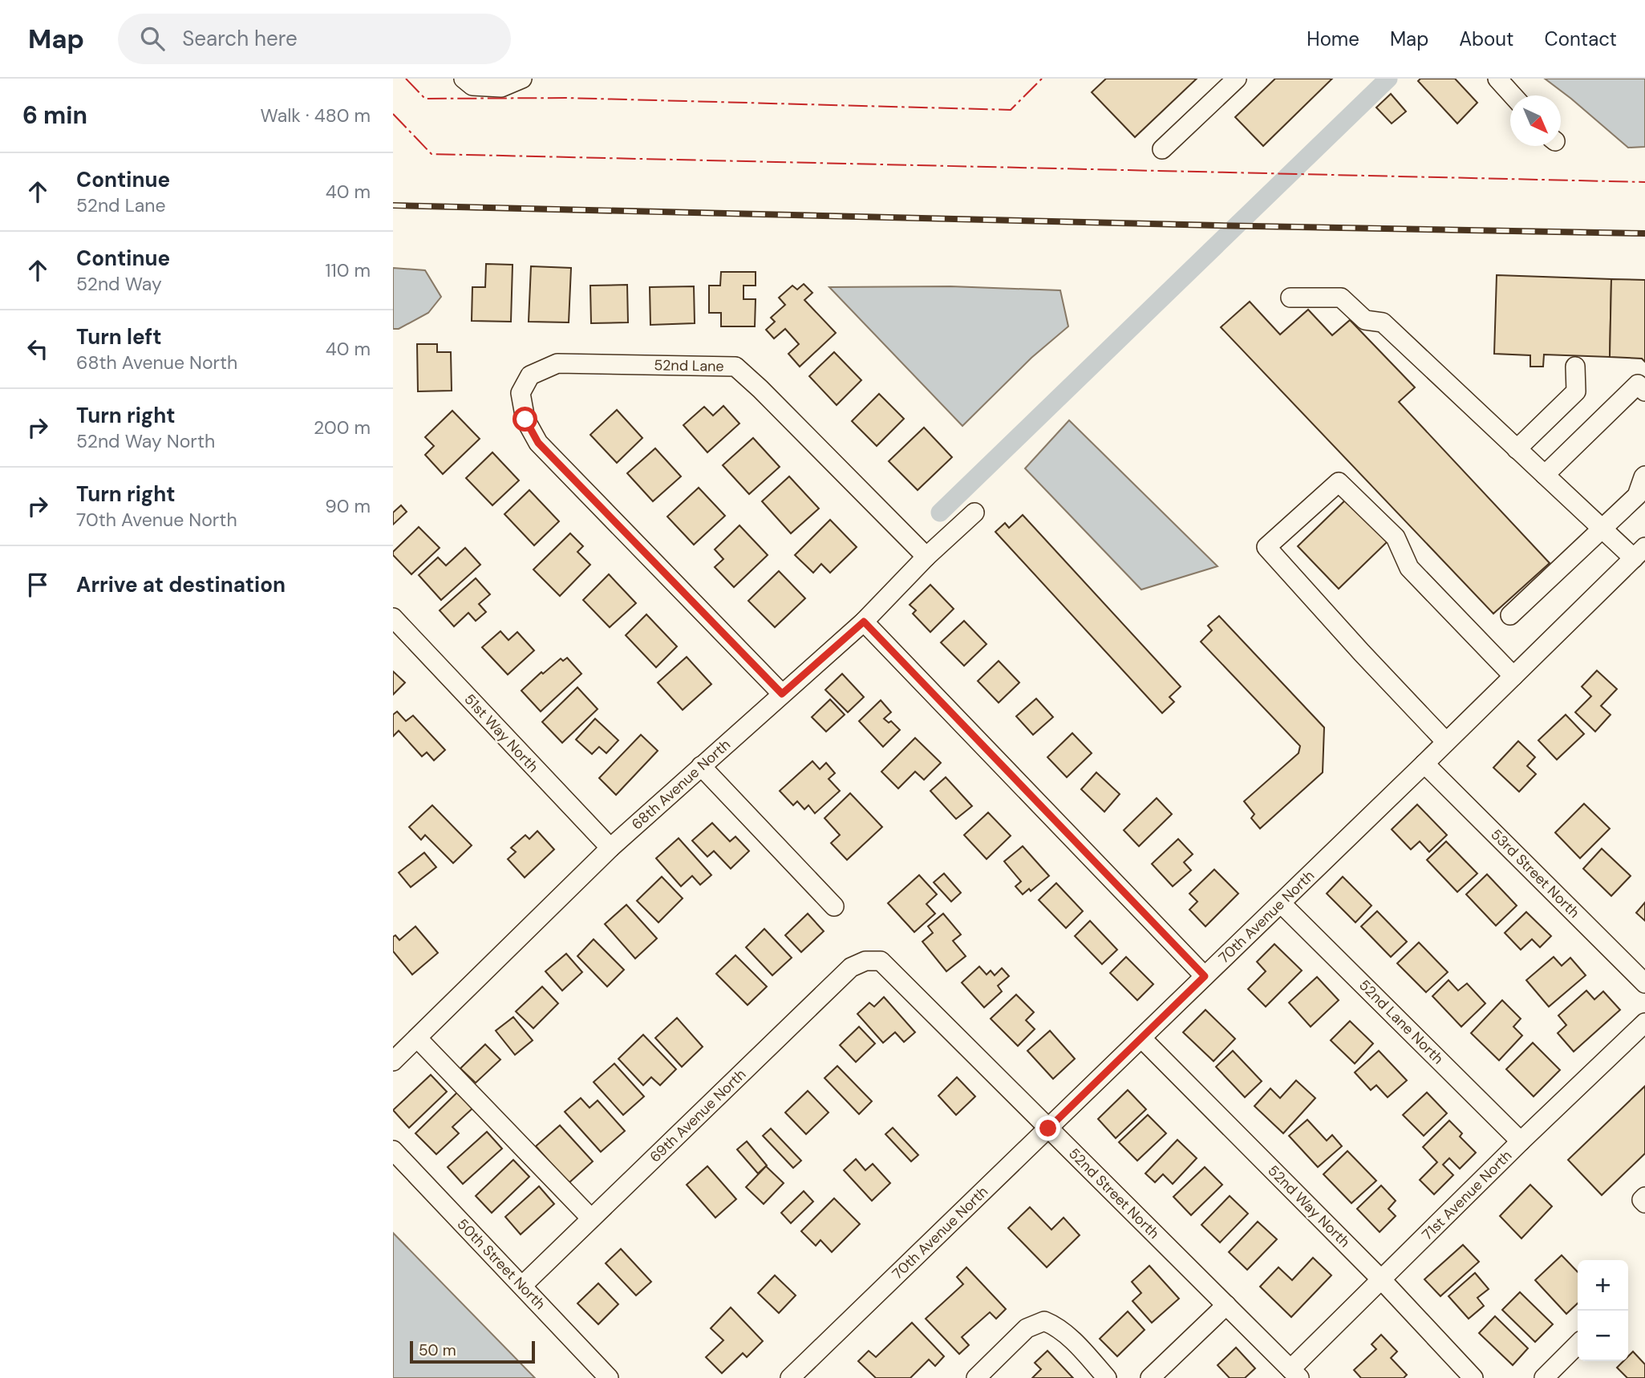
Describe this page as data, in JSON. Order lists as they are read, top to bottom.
{
  "streets": {
    "street": [
      "52nd Lane",
      "51st Way North",
      "68th Avenue North",
      "53rd Street North",
      "70th Avenue North",
      "52nd Lane North",
      "69th Avenue North",
      "52nd Street North",
      "71st Avenue North",
      "52nd Way North",
      "50th Street North"
    ]
  },
  "crossings": [
    ["52nd Lane", "68th Avenue North"],
    ["51st Way North", "68th Avenue North"],
    ["53rd Street North", "70th Avenue North"],
    ["70th Avenue North", "52nd Lane North"],
    ["70th Avenue North", "52nd Street North"],
    ["70th Avenue North", "52nd Way North"],
    ["52nd Lane North", "71st Avenue North"],
    ["69th Avenue North", "52nd Street North"],
    ["69th Avenue North", "50th Street North"],
    ["52nd Street North", "71st Avenue North"],
    ["71st Avenue North", "52nd Way North"]
  ],
  "scale_bar": "50 m",
  "north": "bottom right",
  "page": {
    "header": "Map",
    "search": "Search here",
    "nav": [
      "Home",
      "Map",
      "About",
      "Contact"
    ],
    "heading": ["6 min", "Walk · 480 m"],
    "list": [
      ["Continue", "52nd Lane", "40 m"],
      ["Continue", "52nd Way", "110 m"],
      ["Turn left", "68th Avenue North", "40 m"],
      ["Turn right", "52nd Way North", "200 m"],
      ["Turn right", "70th Avenue North", "90 m"],
      "Arrive at destination"
    ],
    "map_buttons": ["+", "−"],
    "scale": "50 m"
  }
}
